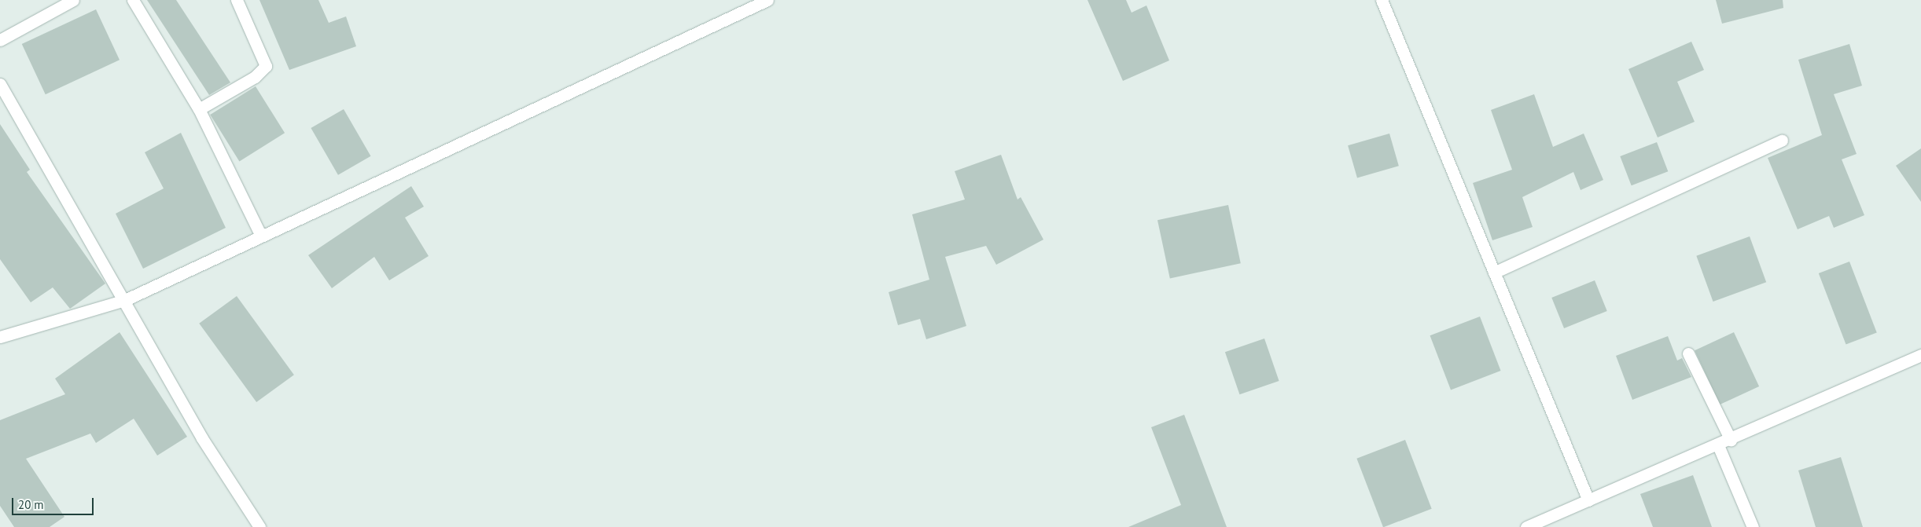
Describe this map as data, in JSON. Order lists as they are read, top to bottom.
{
  "scale_bar": "20 m"
}
